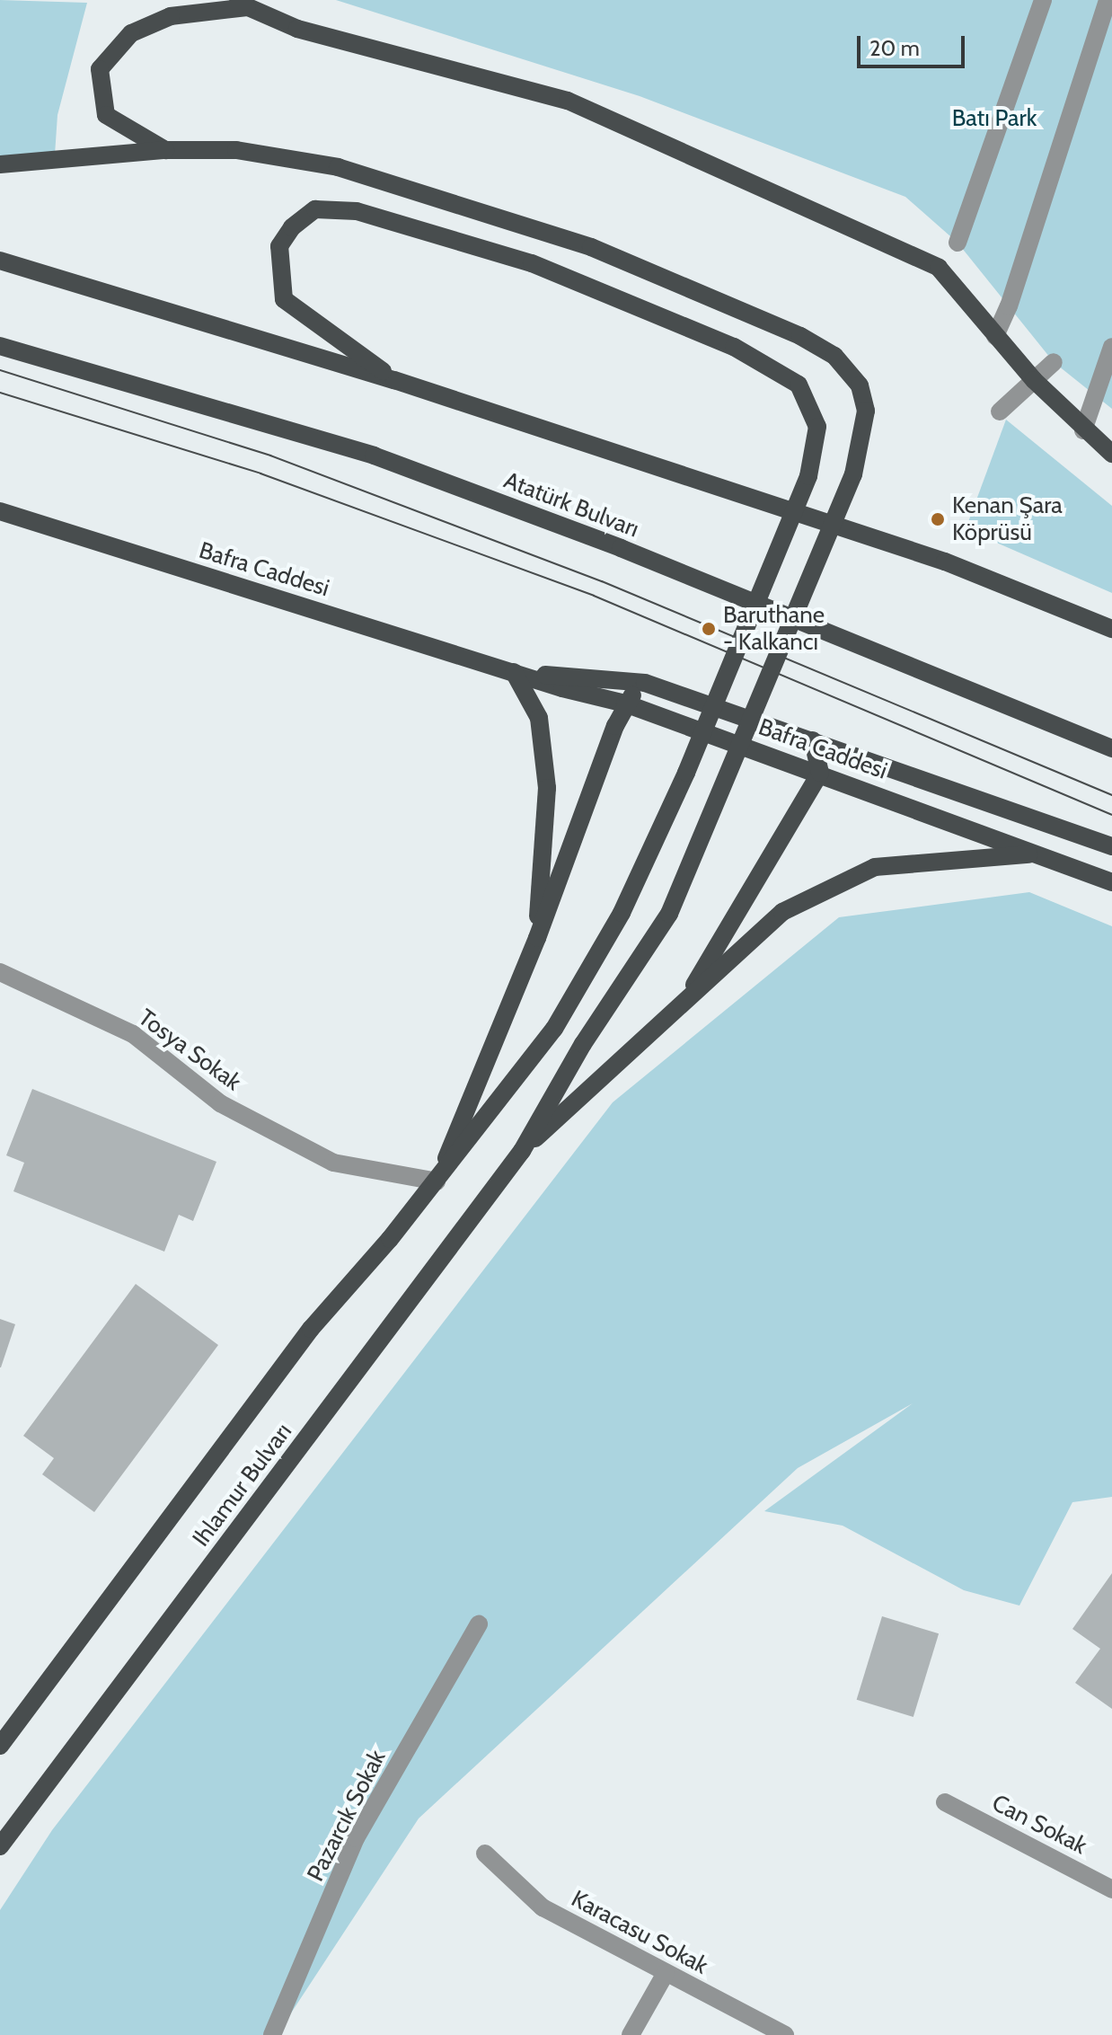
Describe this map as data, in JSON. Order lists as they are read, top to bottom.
{
  "streets": {
    "main road": ["Atatürk Bulvarı", "Bafra Caddesi", "Ihlamur Bulvarı"],
    "street": [
      "Tosya Sokak",
      "Pazarcık Sokak",
      "Can Sokak",
      "Karacasu Sokak"
    ]
  },
  "crossings": [
    ["Tosya Sokak", "Ihlamur Bulvarı"]
  ],
  "parks": ["Batı Park"],
  "places": ["Kenan Şara Köprüsü", "Baruthane - Kalkancı"],
  "scale_bar": "20 m"
}
